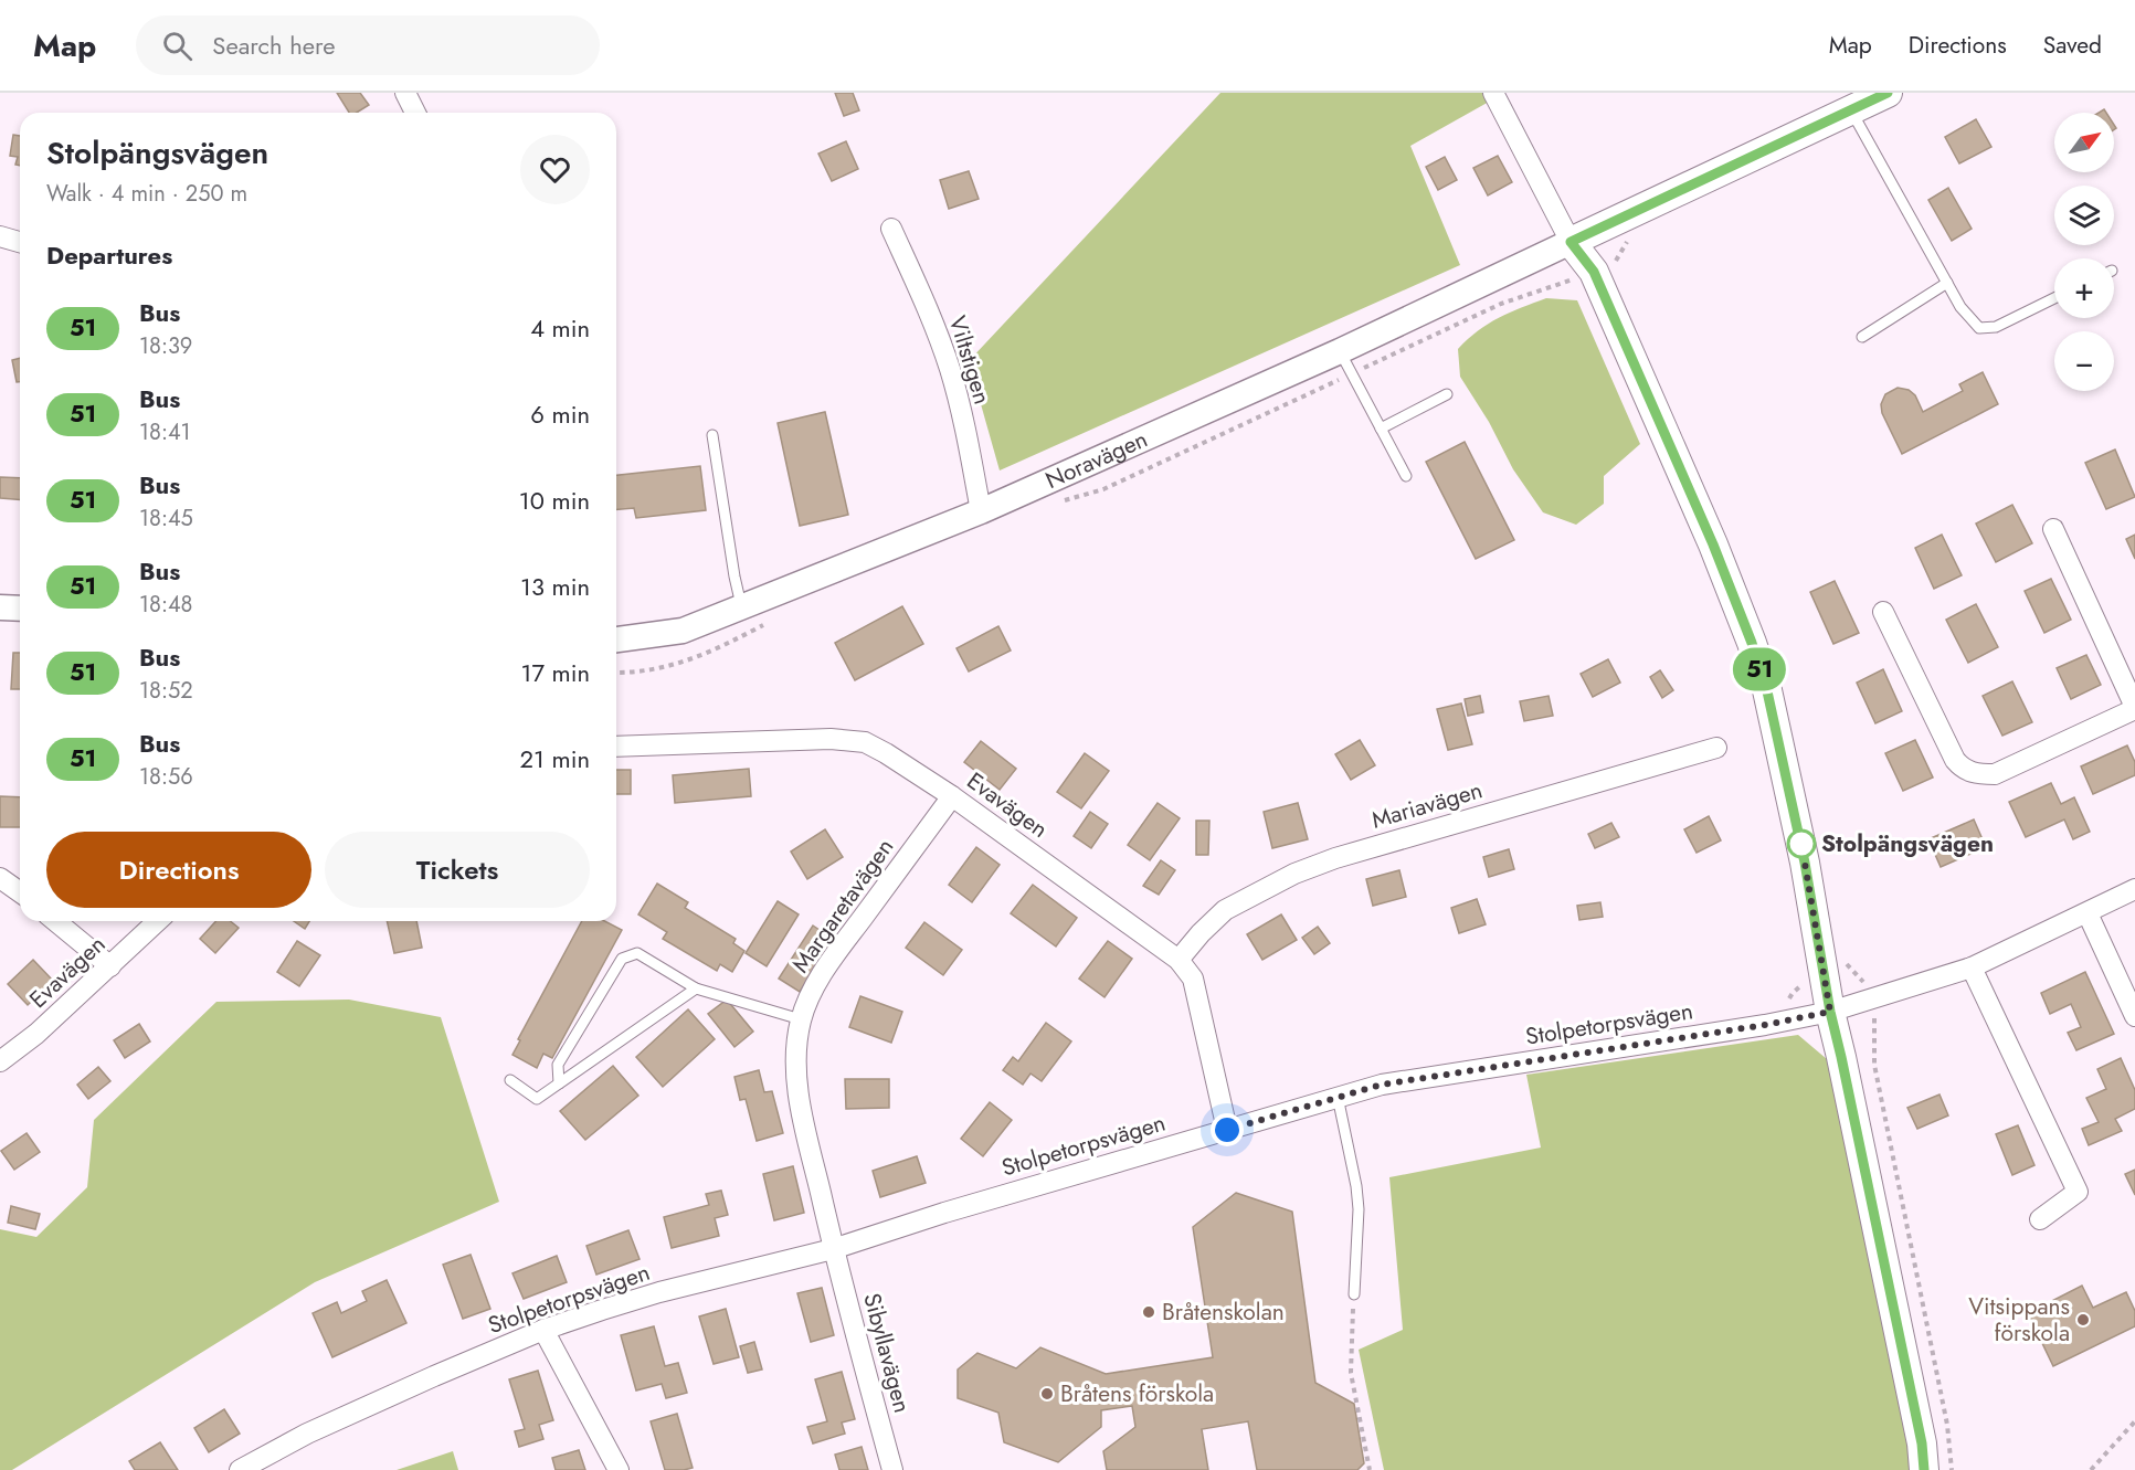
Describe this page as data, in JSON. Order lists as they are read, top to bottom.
{
  "streets": {
    "main road": ["Noravägen"],
    "street": [
      "Viltstigen",
      "Evavägen",
      "Mariavägen",
      "Margaretavägen",
      "Stolpetorpsvägen",
      "Sibyllavägen"
    ]
  },
  "crossings": [
    ["Viltstigen", "Noravägen"],
    ["Evavägen", "Mariavägen"],
    ["Evavägen", "Margaretavägen"],
    ["Evavägen", "Stolpetorpsvägen"],
    ["Margaretavägen", "Stolpetorpsvägen"],
    ["Margaretavägen", "Sibyllavägen"],
    ["Stolpetorpsvägen", "Sibyllavägen"]
  ],
  "places": [
    "Stolpängsvägen",
    "Bråtenskolan",
    "Vitsippans förskola",
    "Bråtens förskola"
  ],
  "lines": ["bus line 51"],
  "north": "top right",
  "page": {
    "header": "Map",
    "search": "Search here",
    "nav": ["Map", "Directions", "Saved"],
    "on_map": "51",
    "map_buttons": ["+", "−"],
    "heading": [
      ["Stolpängsvägen", "Walk · 4 min · 250 m"],
      "Departures"
    ],
    "list": [
      {
        "mark": "51",
        "name": "Bus",
        "note": "18:39",
        "value": "4 min"
      },
      {
        "mark": "51",
        "name": "Bus",
        "note": "18:41",
        "value": "6 min"
      },
      {
        "mark": "51",
        "name": "Bus",
        "note": "18:45",
        "value": "10 min"
      },
      {
        "mark": "51",
        "name": "Bus",
        "note": "18:48",
        "value": "13 min"
      },
      {
        "mark": "51",
        "name": "Bus",
        "note": "18:52",
        "value": "17 min"
      },
      {
        "mark": "51",
        "name": "Bus",
        "note": "18:56",
        "value": "21 min"
      }
    ],
    "buttons": ["Directions", "Tickets"]
  }
}
